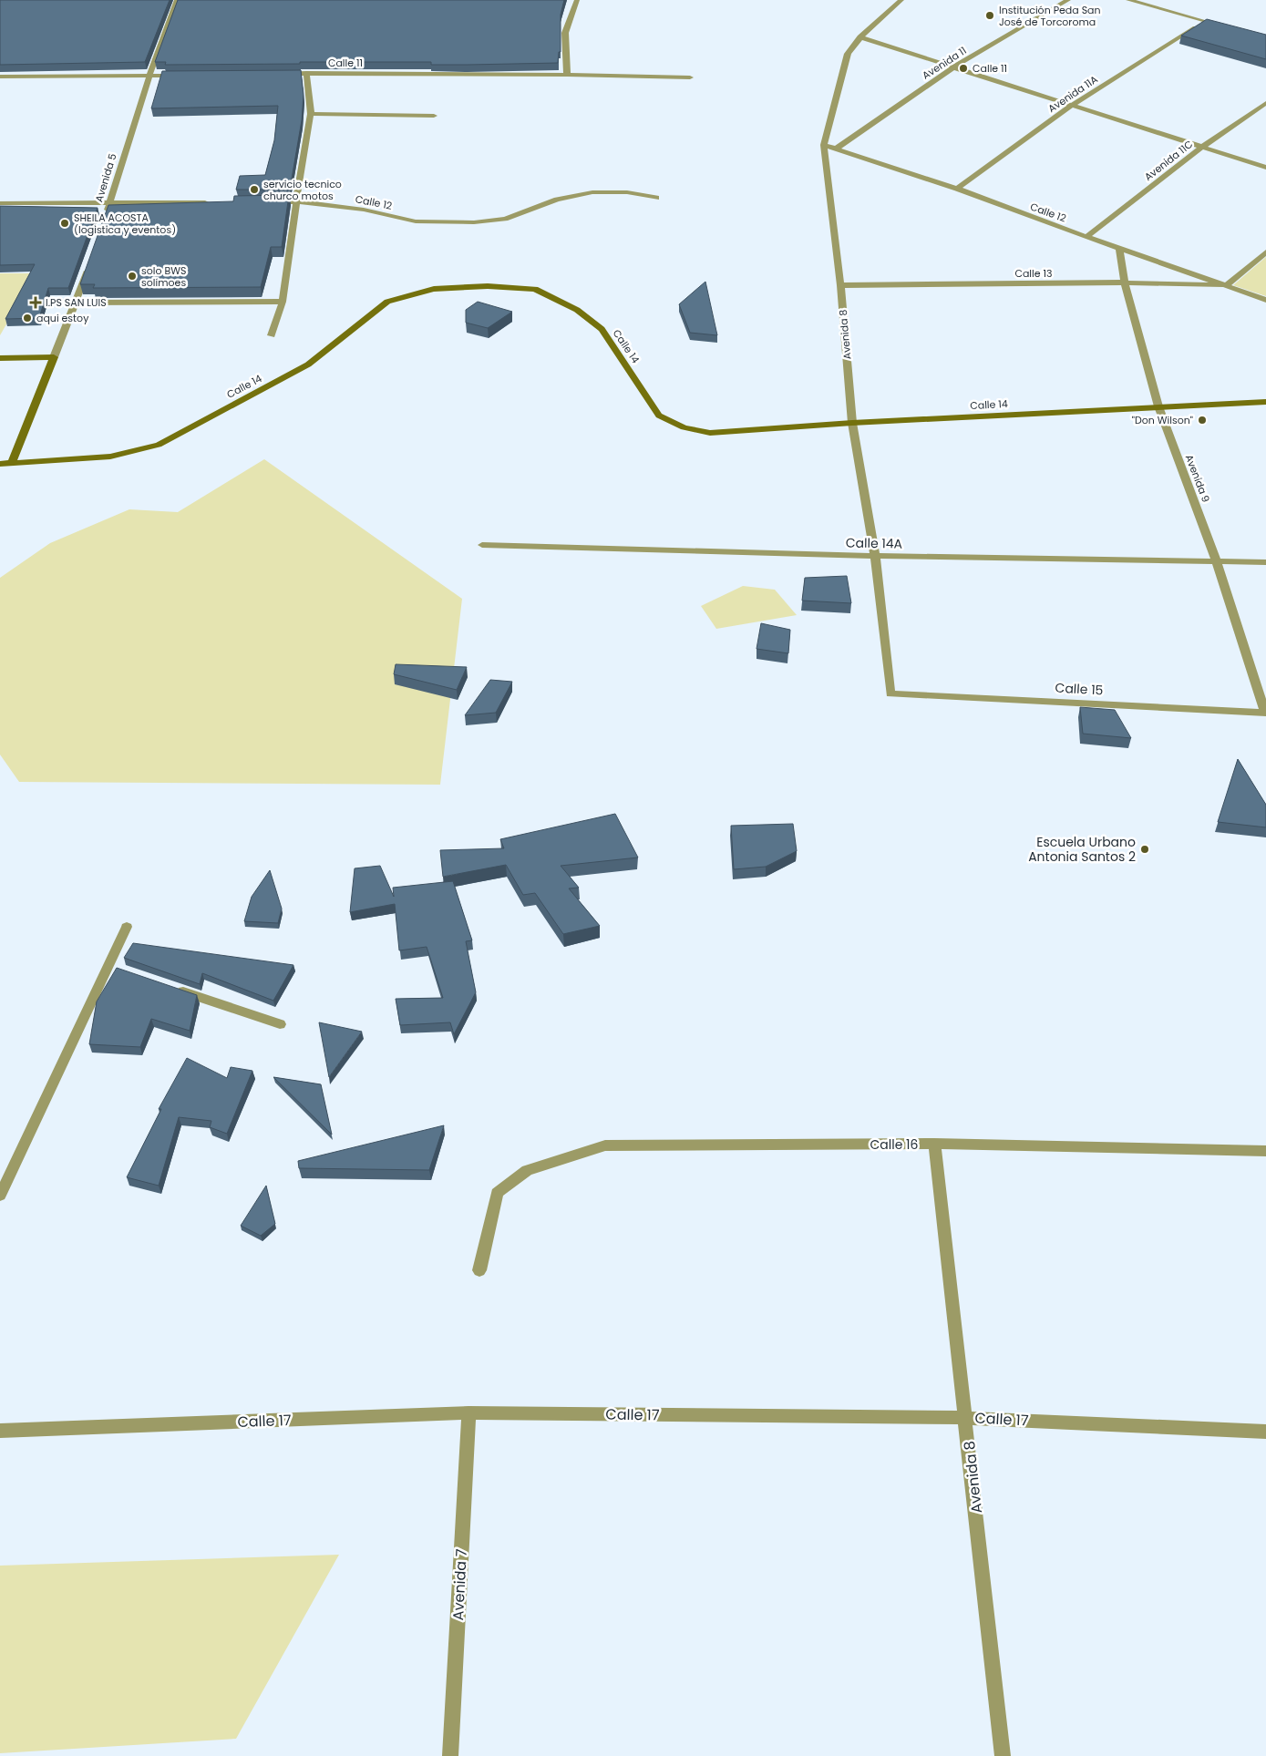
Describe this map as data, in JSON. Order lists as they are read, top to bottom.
{
  "streets": {
    "street": [
      "Calle 11",
      "Avenida 11",
      "Avenida 11A",
      "Avenida 11C",
      "Avenida 5",
      "Calle 12",
      "Calle 13",
      "Avenida 8",
      "Calle 14",
      "Avenida 9",
      "Calle 14A",
      "Calle 15",
      "Calle 16",
      "Calle 17",
      "Avenida 7"
    ]
  },
  "crossings": [
    ["Avenida 11", "Calle 12"],
    ["Avenida 11A", "Calle 12"],
    ["Avenida 11C", "Calle 12"],
    ["Calle 12", "Calle 13"],
    ["Calle 12", "Avenida 8"],
    ["Calle 12", "Avenida 9"],
    ["Calle 13", "Avenida 8"],
    ["Calle 13", "Avenida 9"],
    ["Avenida 8", "Calle 14"],
    ["Avenida 8", "Calle 14A"],
    ["Avenida 8", "Calle 15"],
    ["Avenida 8", "Calle 16"],
    ["Avenida 8", "Calle 17"],
    ["Calle 14", "Avenida 9"],
    ["Avenida 9", "Calle 14A"],
    ["Avenida 9", "Calle 15"],
    ["Calle 17", "Avenida 7"]
  ],
  "places": {
    "other": [
      "Institución Peda San José de Torcoroma",
      "Calle 11",
      "servicio tecnico churco motos",
      "SHEILA ACOSTA (logistica y eventos)",
      "solo BWS solimoes",
      "aqui estoy",
      "\"Don Wilson\"",
      "Escuela Urbano Antonia Santos 2"
    ],
    "health": ["I.PS SAN LUIS"]
  }
}
